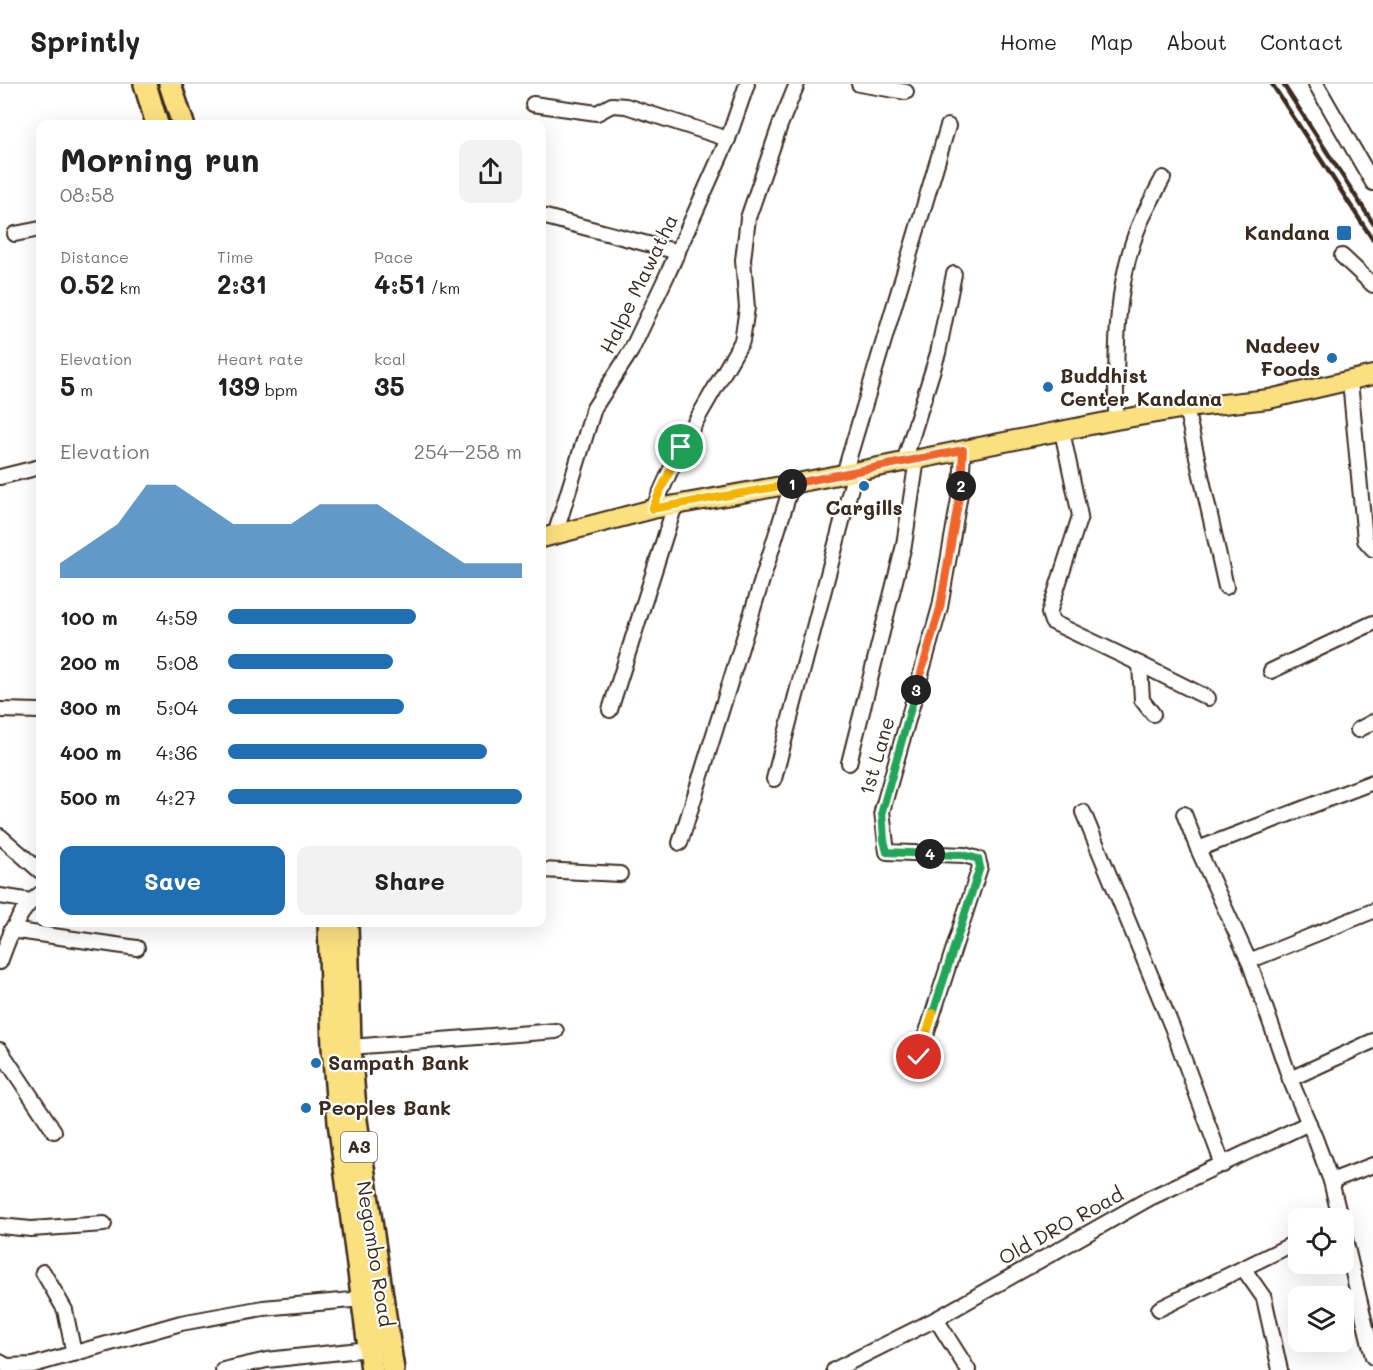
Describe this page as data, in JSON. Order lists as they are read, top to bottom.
{
  "streets": {
    "highway": ["A3", "Negombo Road"],
    "street": ["Halpe Mawatha", "1st Lane", "Old DRO Road"]
  },
  "places": {
    "transit": ["Kandana"],
    "other": [
      "Nadeev Foods",
      "Buddhist Center Kandana",
      "Cargills",
      "Sampath Bank",
      "Peoples Bank"
    ]
  },
  "page": {
    "header": "Sprintly",
    "nav": [
      "Home",
      "Map",
      "About",
      "Contact"
    ],
    "heading": ["Morning run", "08:58"],
    "stats": [
      ["Distance", "0.52 km"],
      ["Time", "2:31"],
      ["Pace", "4:51 /km"],
      ["Elevation", "5 m"],
      ["Heart rate", "139 bpm"],
      ["kcal", "35"]
    ],
    "chart": ["Elevation", "254–258 m"],
    "pins": [
      "1",
      "2",
      "3",
      "4"
    ],
    "list": [
      {
        "name": "100 m",
        "note": "4:59"
      },
      {
        "name": "200 m",
        "note": "5:08"
      },
      {
        "name": "300 m",
        "note": "5:04"
      },
      {
        "name": "400 m",
        "note": "4:36"
      },
      {
        "name": "500 m",
        "note": "4:27"
      }
    ],
    "buttons": ["Save", "Share"]
  }
}
